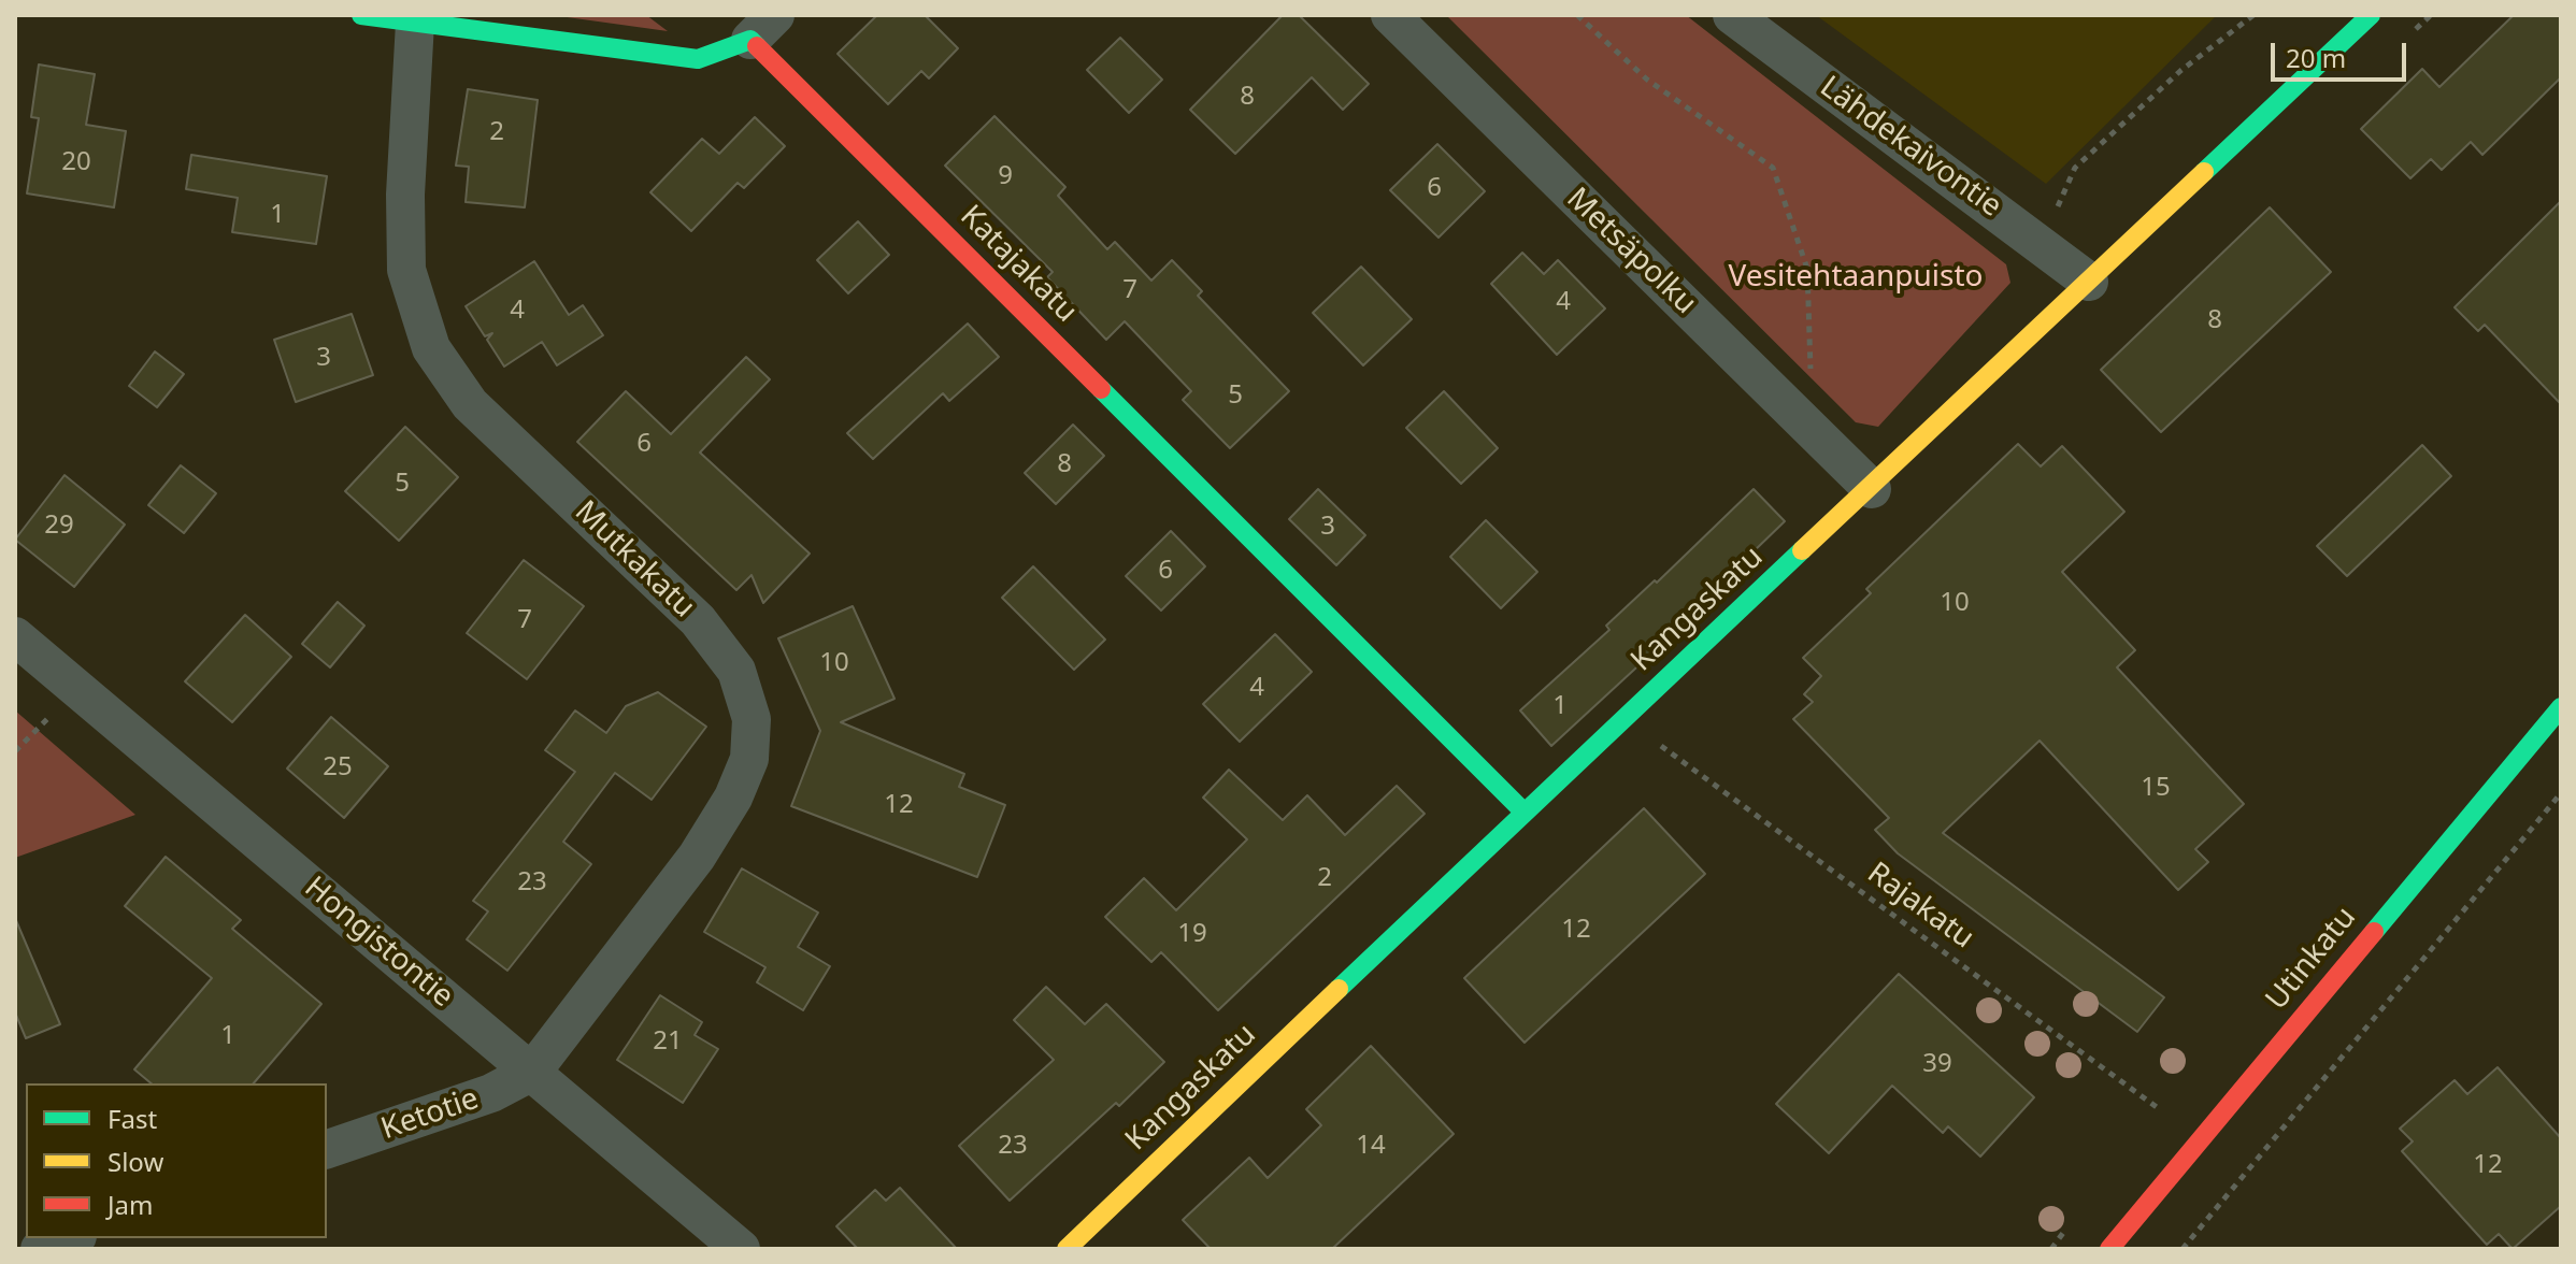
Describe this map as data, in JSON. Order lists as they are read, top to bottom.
{
  "streets": {
    "street": [
      "Lähdekaivontie",
      "Metsäpolku",
      "Katajakatu",
      "Mutkakatu",
      "Kangaskatu",
      "Hongistontie",
      "Utinkatu",
      "Ketotie"
    ],
    "path": ["Rajakatu"]
  },
  "crossings": [
    ["Lähdekaivontie", "Kangaskatu"],
    ["Metsäpolku", "Kangaskatu"],
    ["Katajakatu", "Mutkakatu"],
    ["Katajakatu", "Kangaskatu"],
    ["Mutkakatu", "Hongistontie"],
    ["Mutkakatu", "Ketotie"],
    ["Hongistontie", "Ketotie"]
  ],
  "parks": ["Vesitehtaanpuisto"],
  "house_numbers": [
    "8",
    "2",
    "20",
    "9",
    "6",
    "1",
    "7",
    "4",
    "4",
    "8",
    "3",
    "5",
    "6",
    "8",
    "5",
    "29",
    "3",
    "6",
    "10",
    "7",
    "10",
    "4",
    "1",
    "25",
    "15",
    "12",
    "2",
    "23",
    "12",
    "19",
    "1",
    "21",
    "39",
    "23",
    "14",
    "12"
  ],
  "legend": ["Fast", "Slow", "Jam"],
  "scale_bar": "20 m"
}
